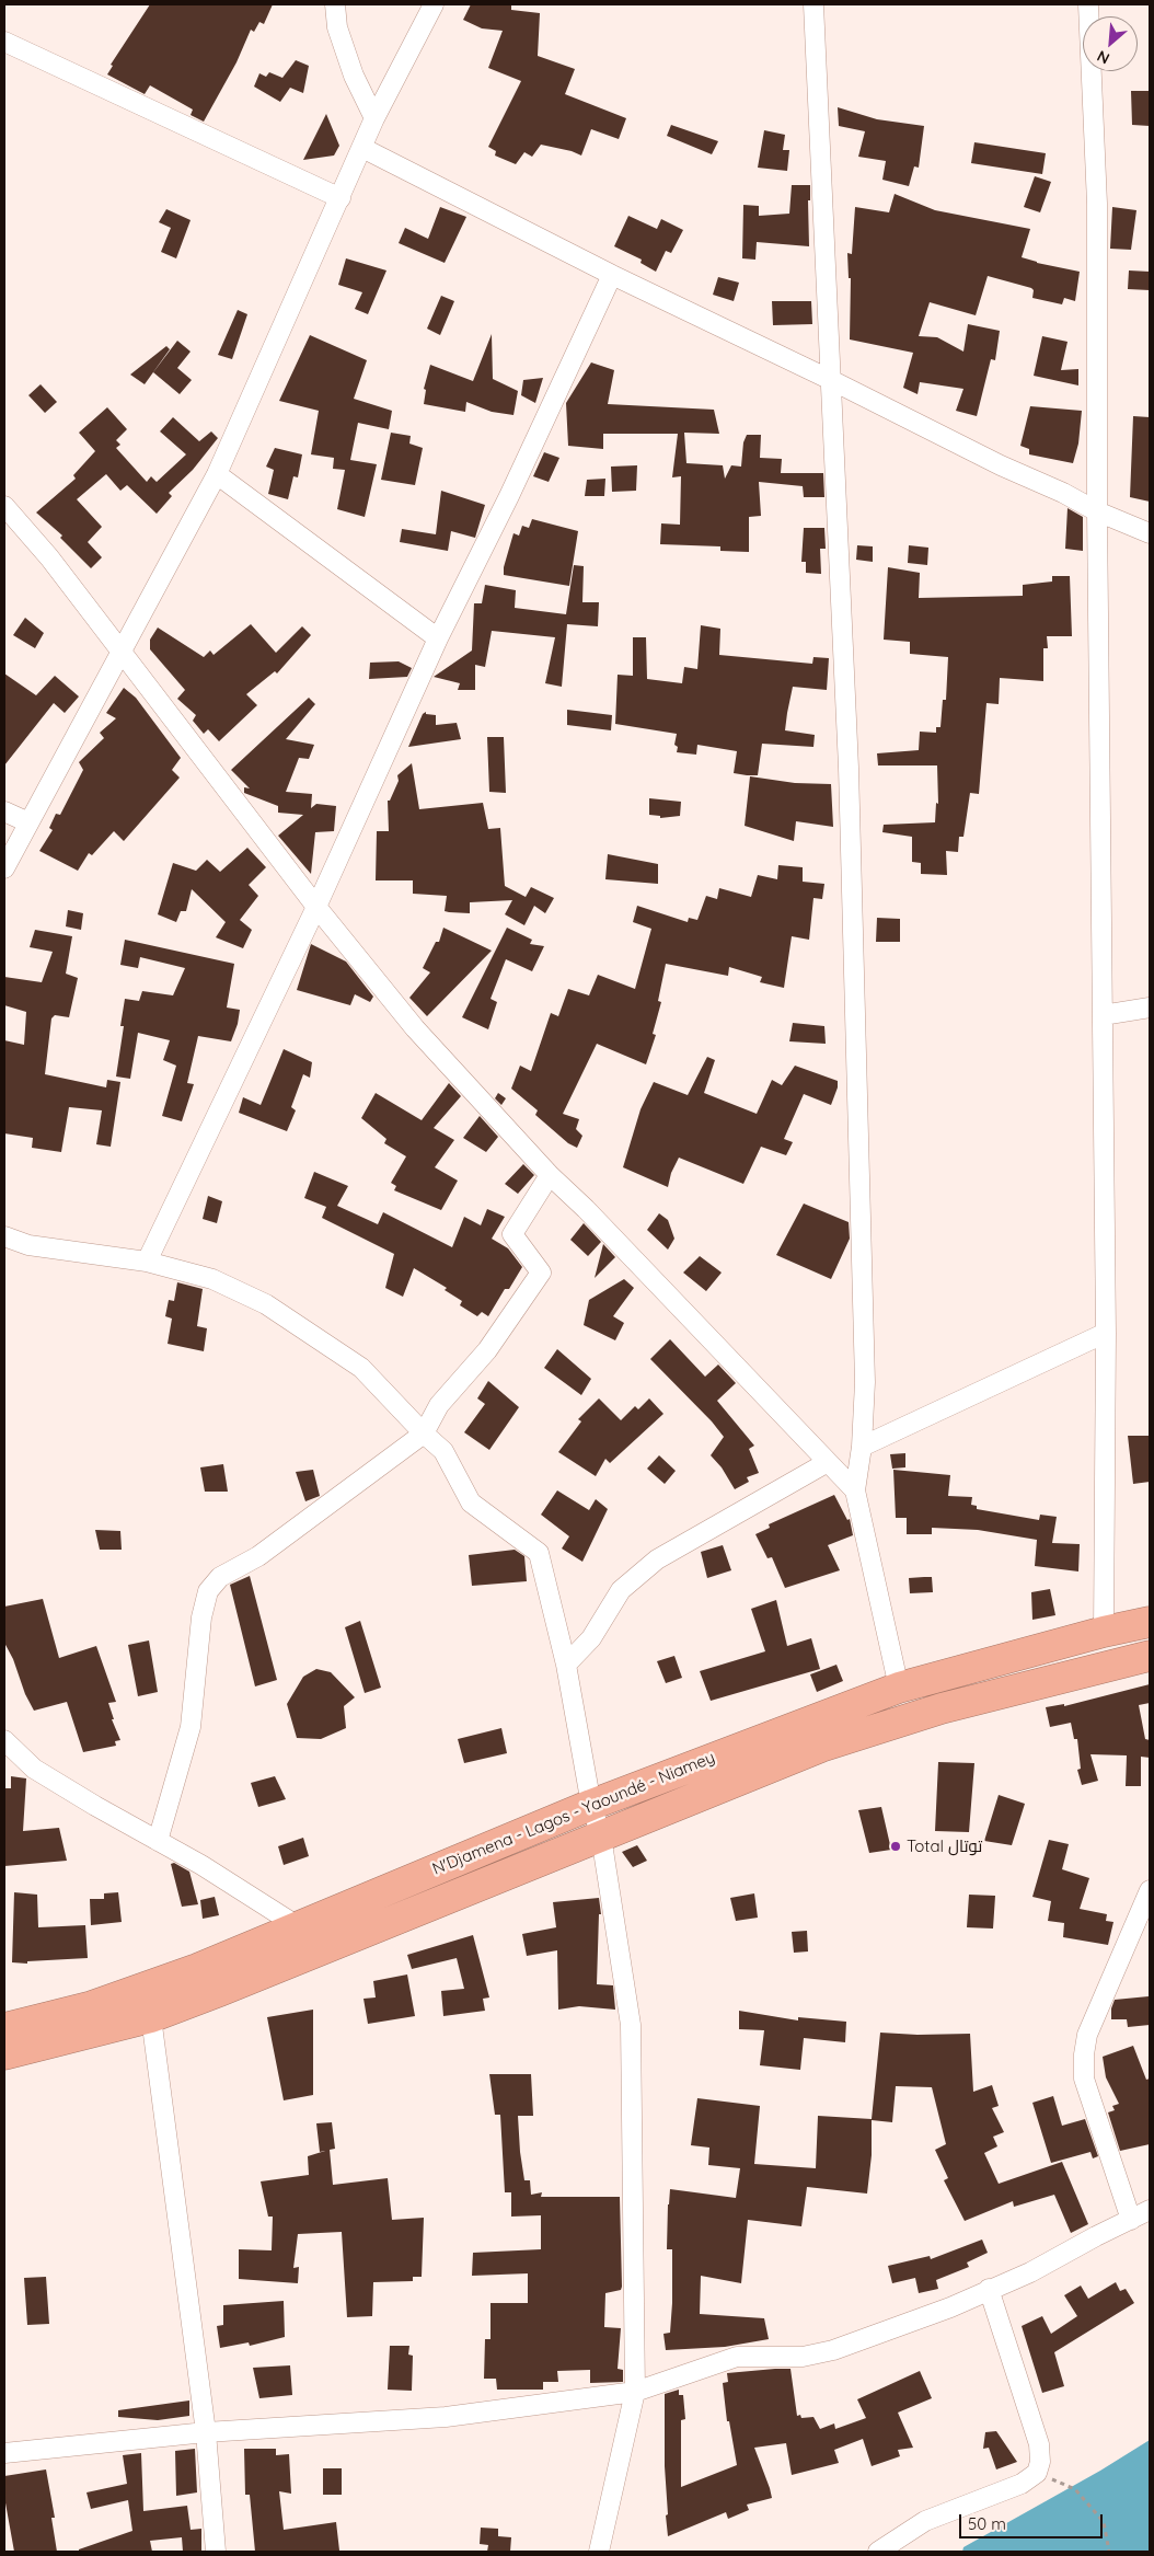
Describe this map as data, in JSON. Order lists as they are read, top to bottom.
{
  "streets": {
    "highway": ["N'Djamena - Lagos - Yaoundé - Niamey"]
  },
  "places": ["Total توتال"],
  "scale_bar": "50 m",
  "north": "bottom left"
}
